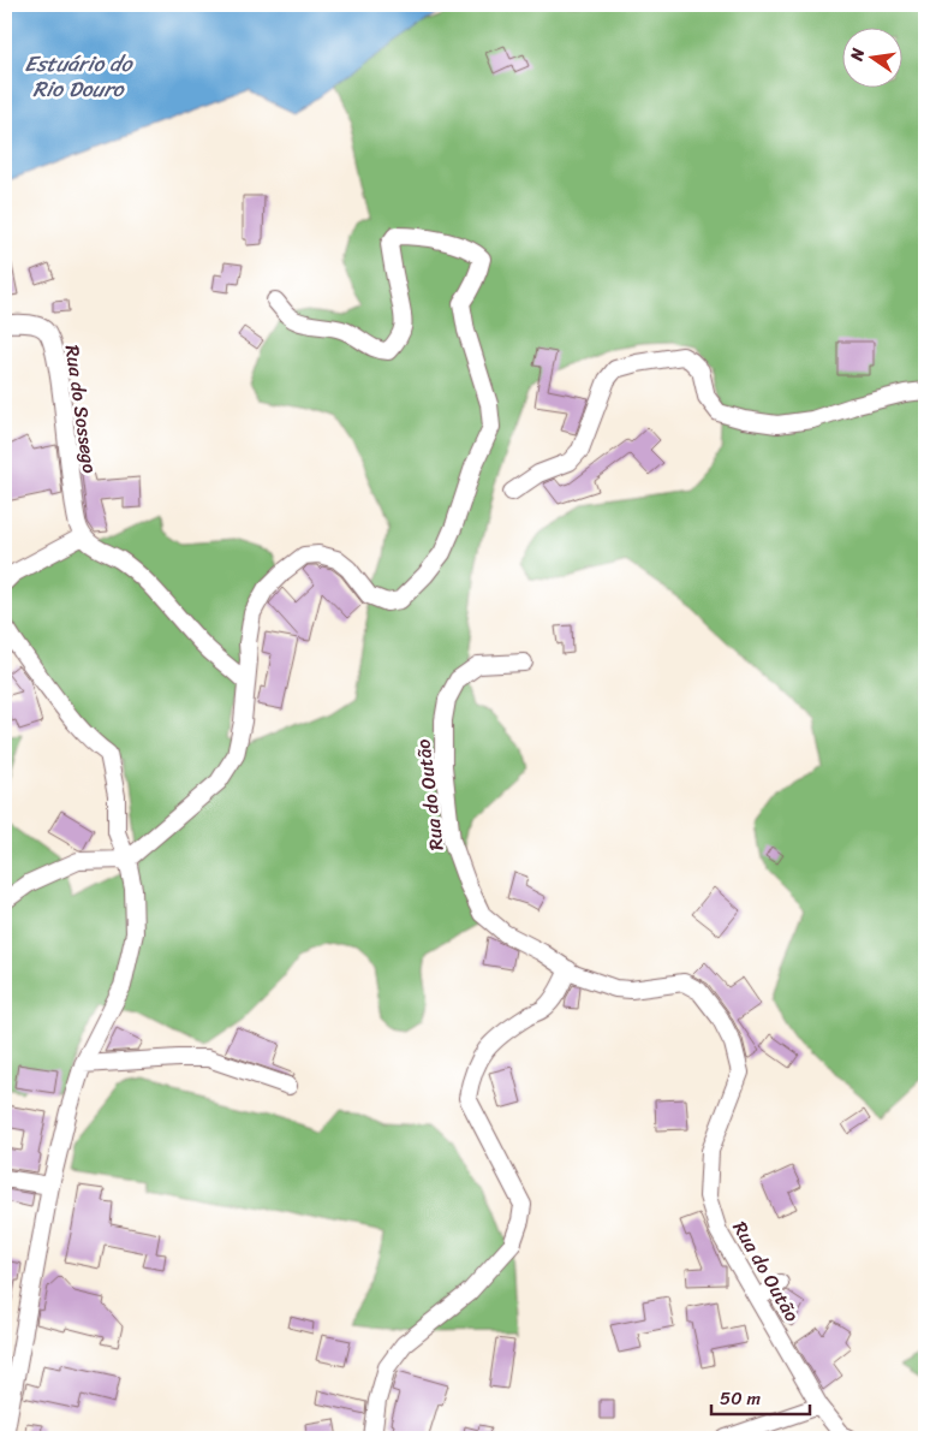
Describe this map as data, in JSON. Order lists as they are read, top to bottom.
{
  "streets": {
    "street": ["Rua do Sossego", "Rua do Outão"]
  },
  "water": ["Estuário do Rio Douro"],
  "scale_bar": "50 m",
  "north": "left"
}
